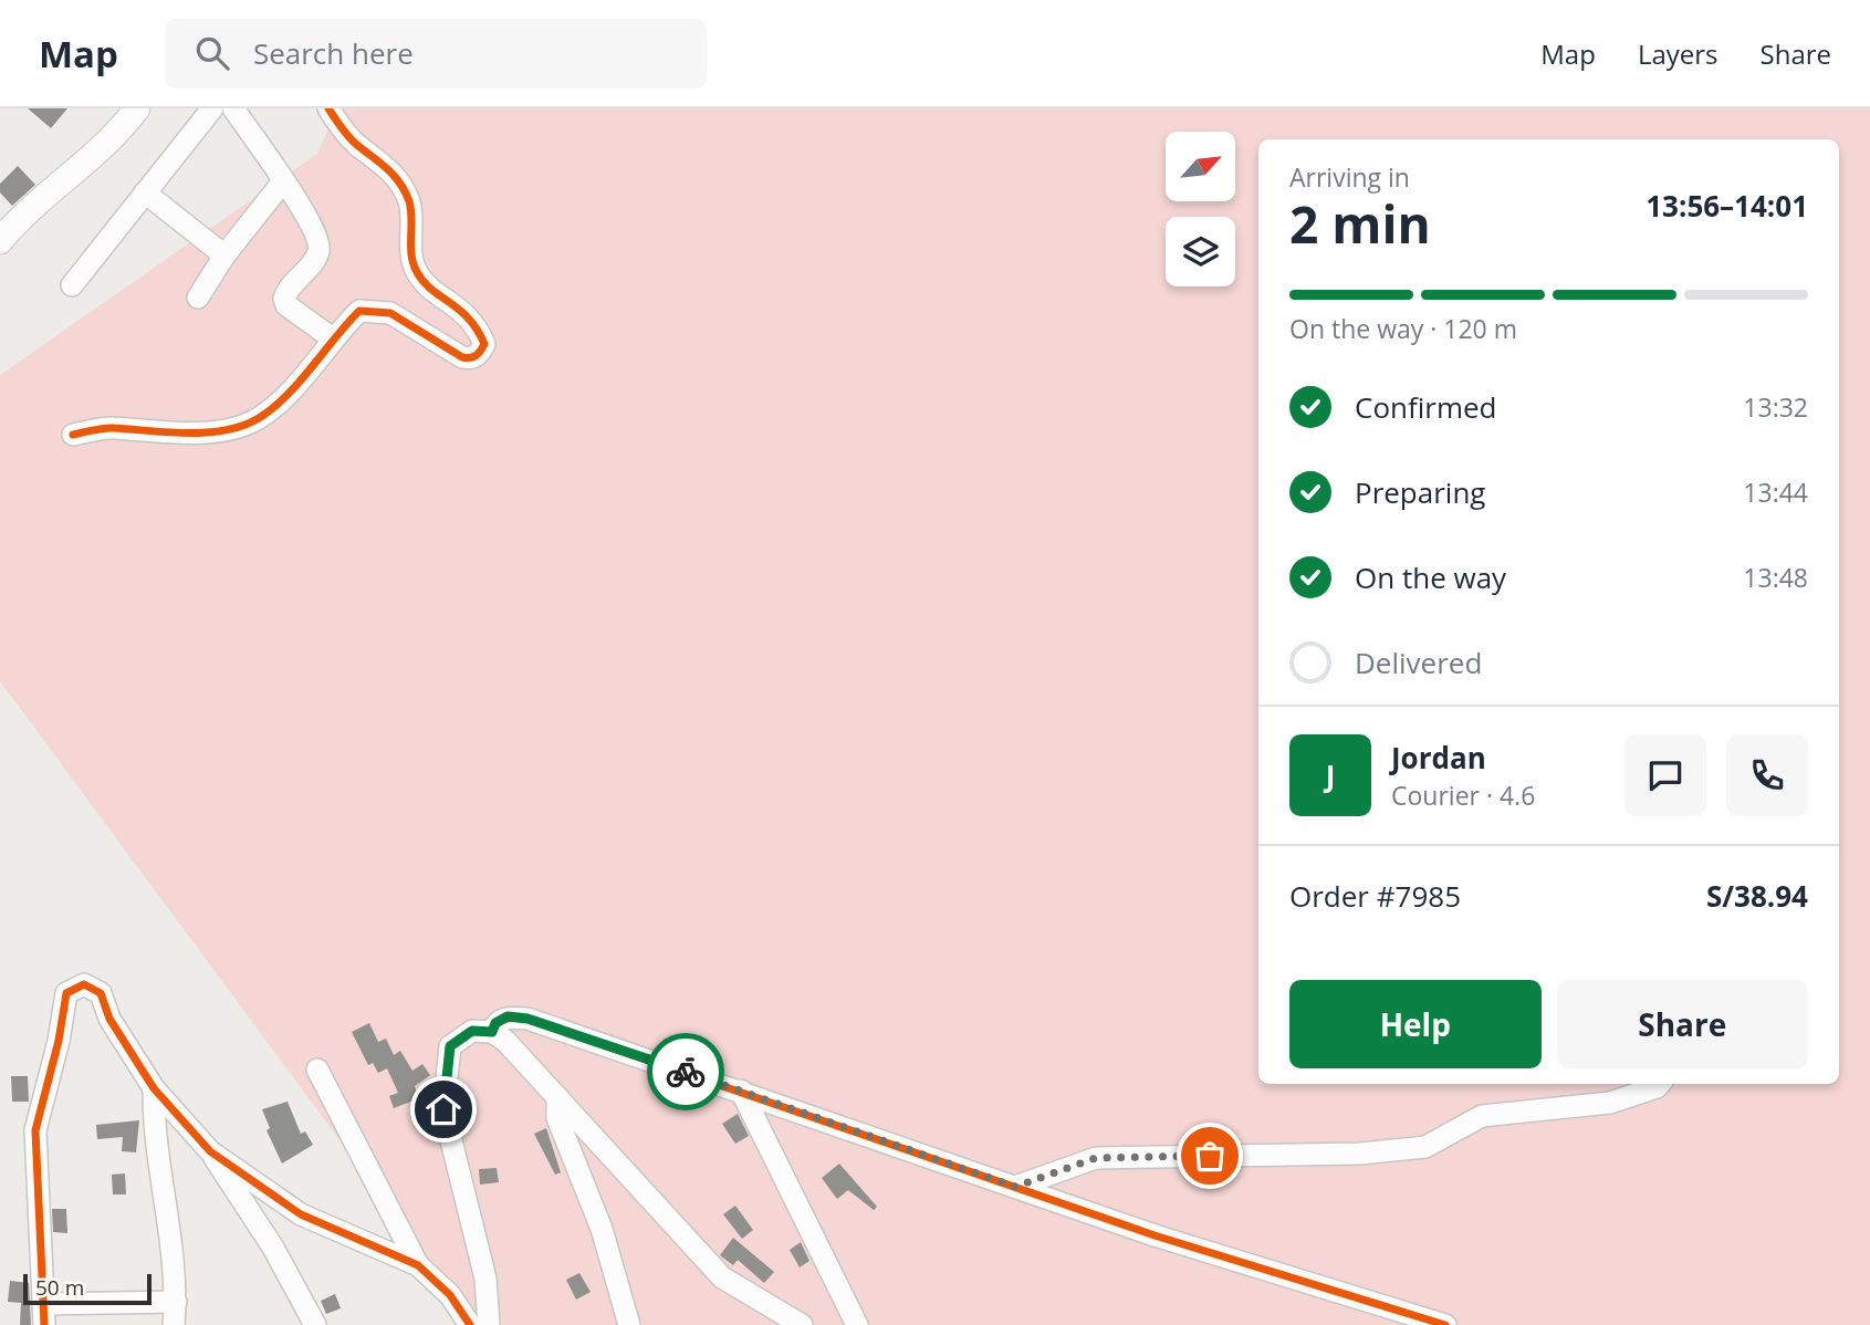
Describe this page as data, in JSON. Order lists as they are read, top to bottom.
{
  "scale_bar": "50 m",
  "north": "top right",
  "page": {
    "header": "Map",
    "search": "Search here",
    "nav": ["Map", "Layers", "Share"],
    "heading": ["2 min", "Arriving in", "13:56–14:01"],
    "panel": [
      "Jordan",
      "Courier · 4.6",
      "Order #7985",
      "S/38.94"
    ],
    "bar": "On the way · 120 m",
    "list": [
      ["Confirmed", "13:32"],
      ["Preparing", "13:44"],
      ["On the way", "13:48"],
      "Delivered"
    ],
    "round": "J",
    "buttons": ["Help", "Share"],
    "scale": "50 m"
  }
}
